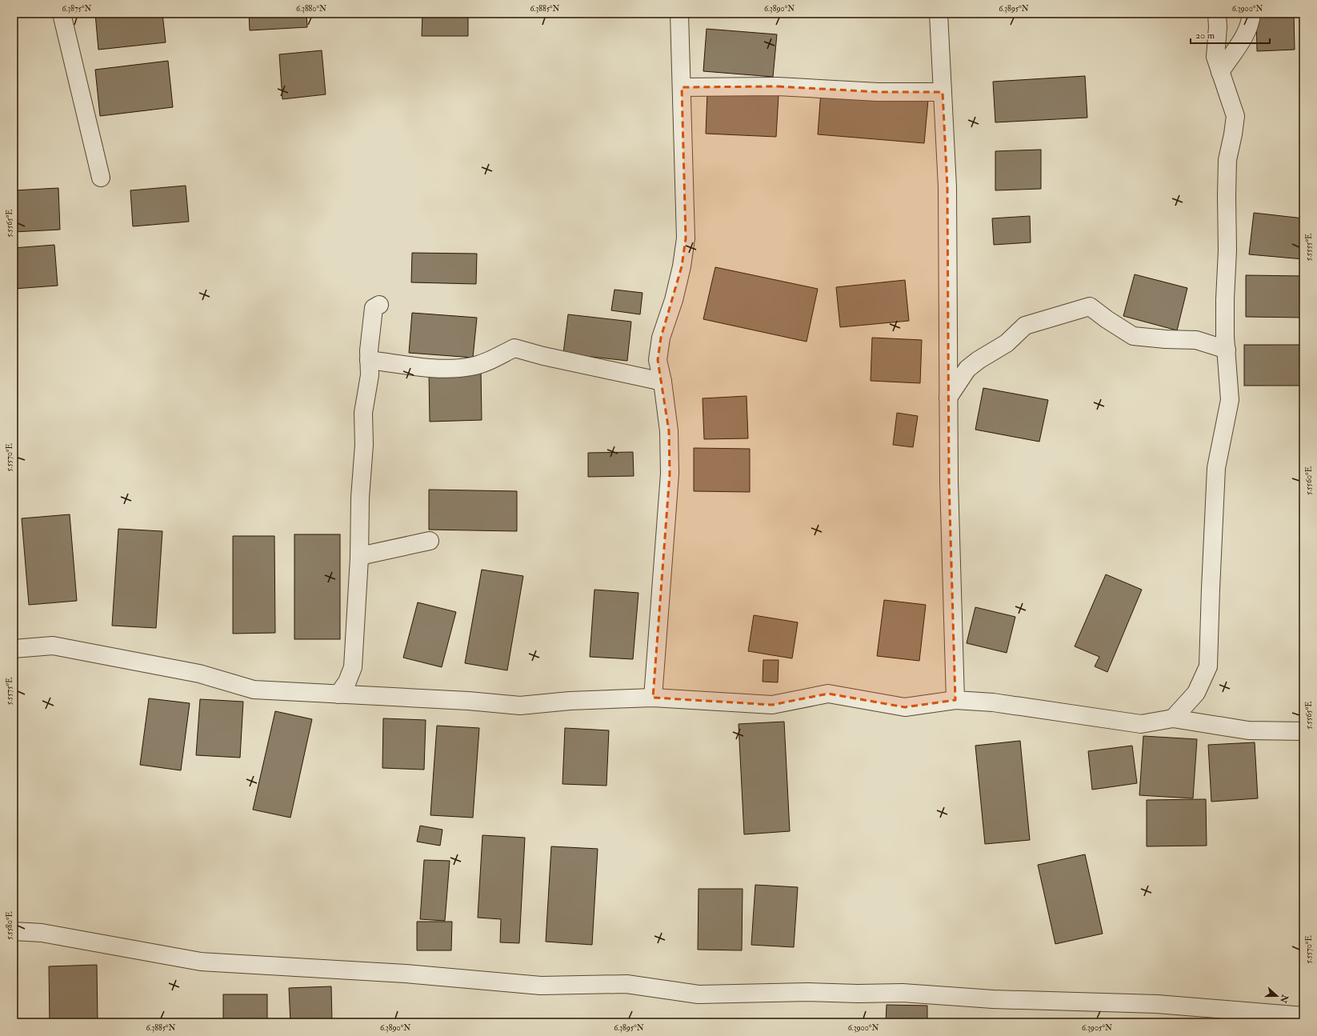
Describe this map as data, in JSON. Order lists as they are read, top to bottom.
{
  "scale_bar": "20 m",
  "north": "right",
  "coordinates": [
    "6.3875°N",
    "6.3880°N",
    "6.3885°N",
    "6.3890°N",
    "6.3895°N",
    "6.3900°N",
    "5.5565°E",
    "5.5555°E",
    "5.5570°E",
    "5.5560°E",
    "5.5575°E",
    "5.5580°E",
    "6.3905°N"
  ]
}
